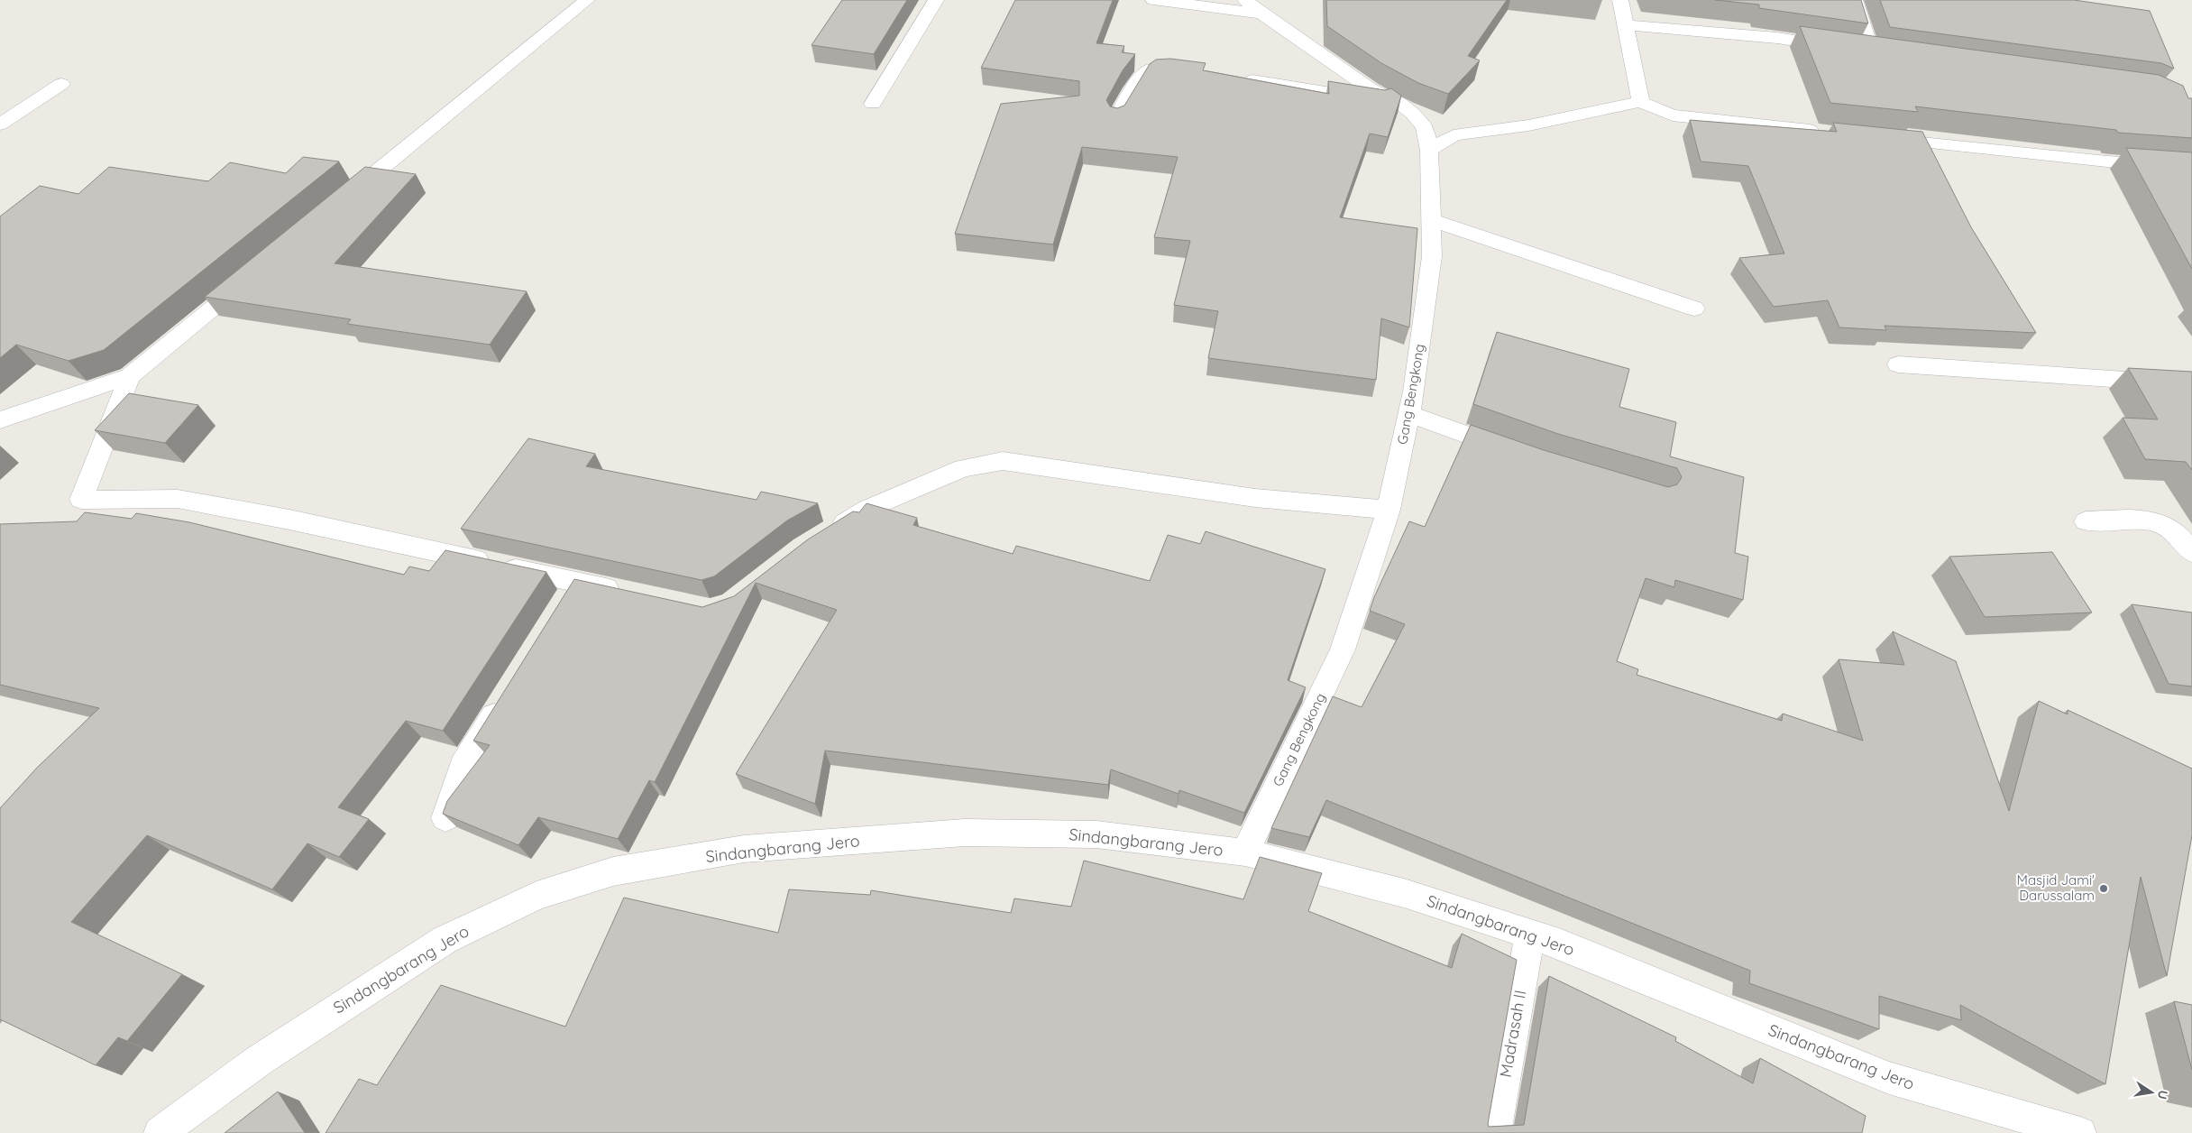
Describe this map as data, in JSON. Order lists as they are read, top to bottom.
{
  "streets": {
    "street": ["Gang Bengkong", "Sindangbarang Jero", "Madrasah II"]
  },
  "crossings": [
    ["Gang Bengkong", "Sindangbarang Jero"],
    ["Sindangbarang Jero", "Madrasah II"]
  ],
  "places": ["Masjid Jami' Darussalam"],
  "north": "right"
}
